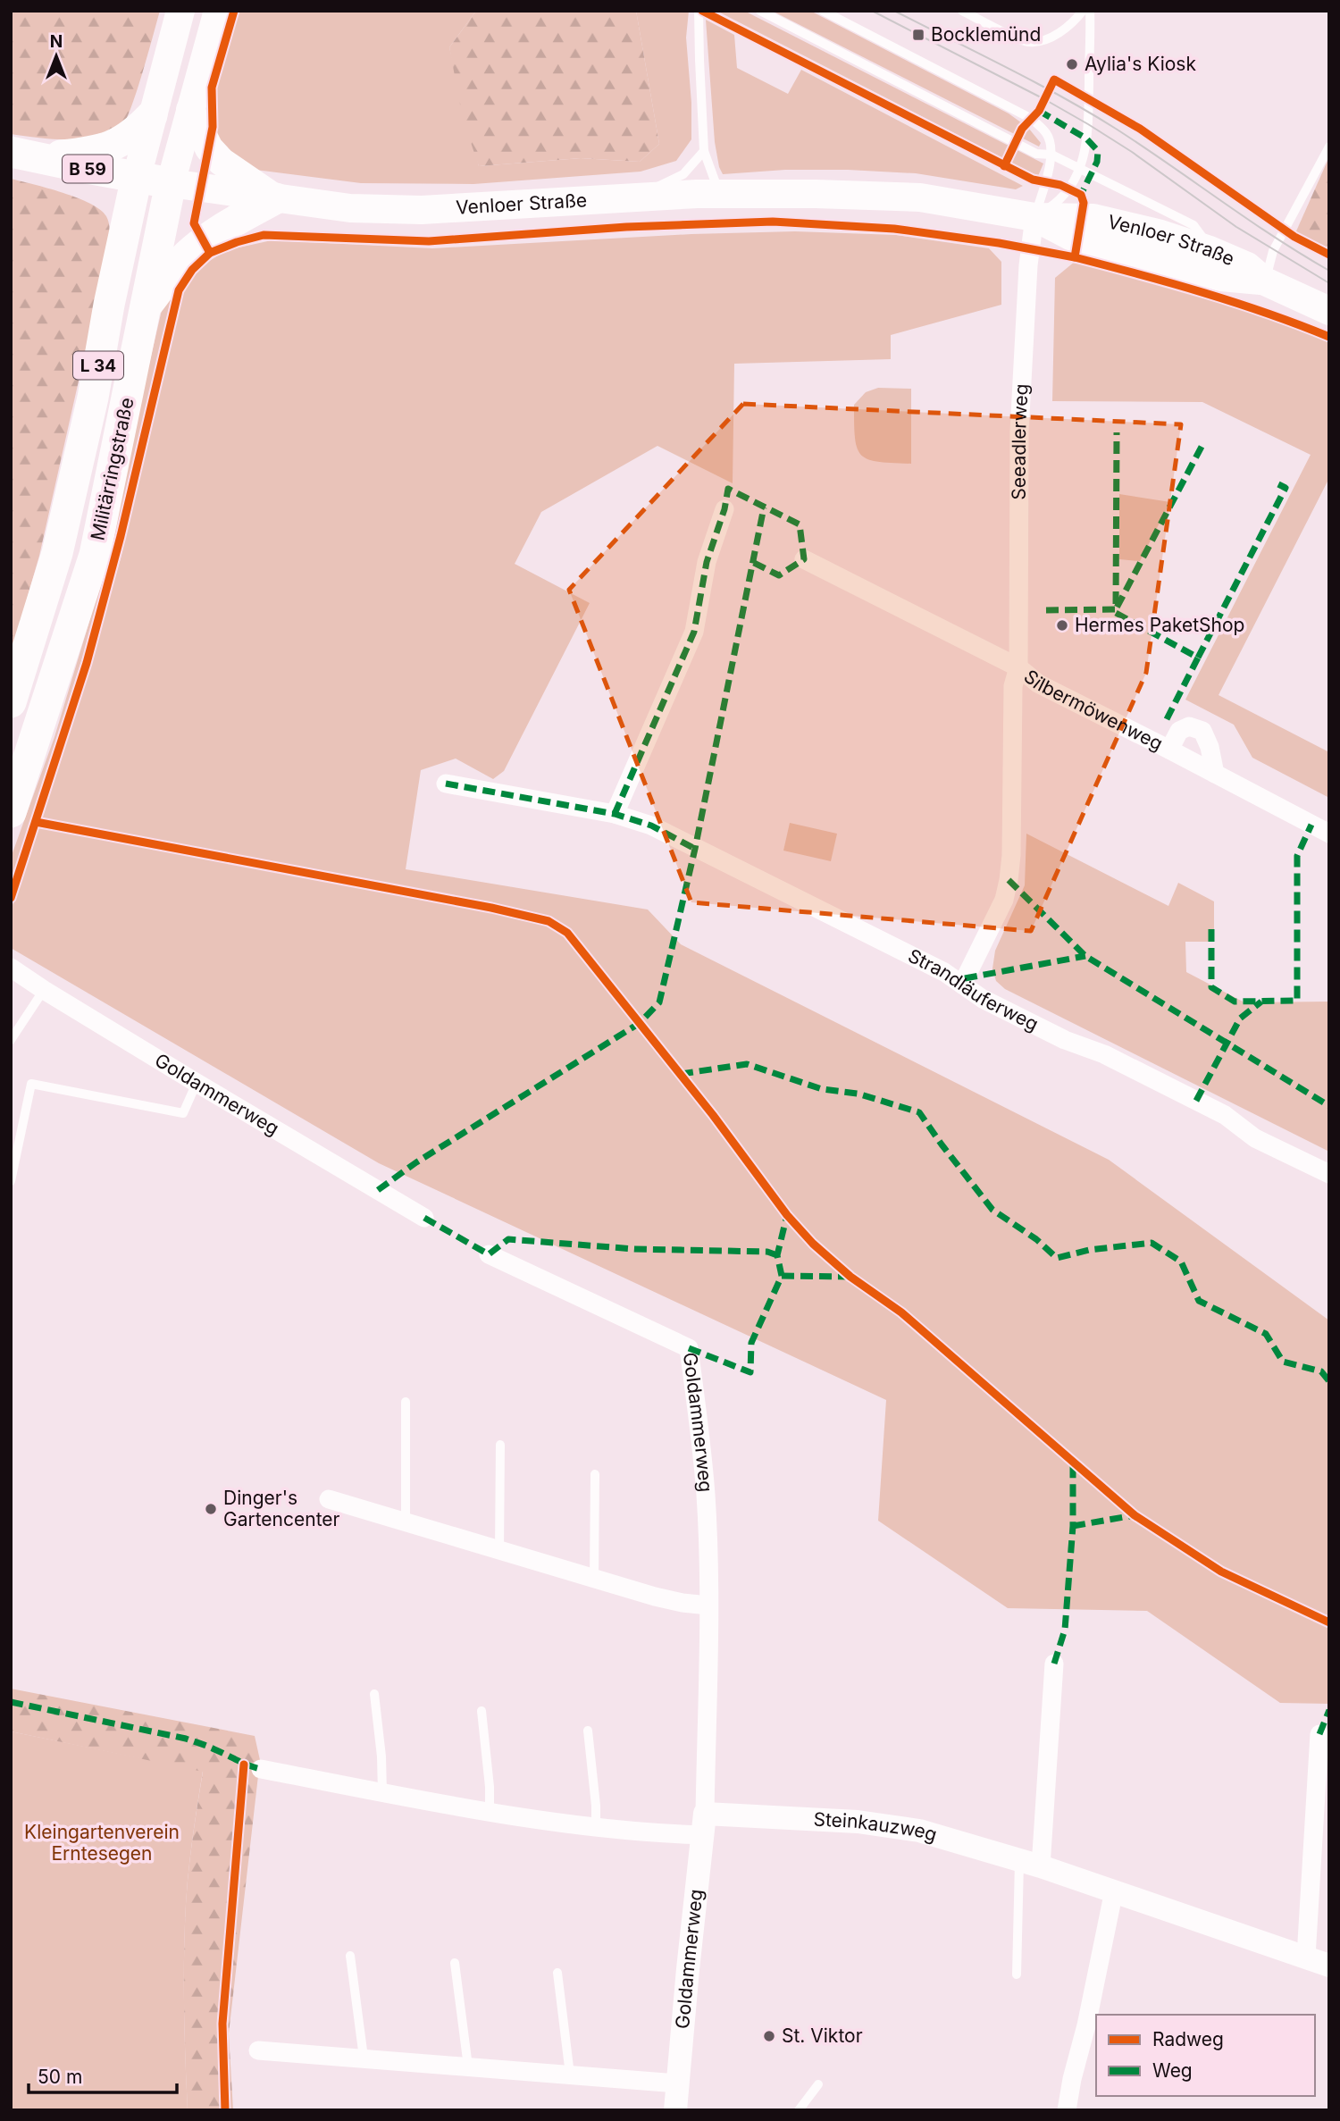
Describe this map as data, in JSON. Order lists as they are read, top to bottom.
{
  "streets": {
    "main road": [
      "B 59",
      "Venloer Straße",
      "L 34",
      "Militärringstraße"
    ],
    "street": [
      "Seeadlerweg",
      "Silbermöwenweg",
      "Strandläuferweg",
      "Goldammerweg",
      "Steinkauzweg"
    ]
  },
  "crossings": [
    ["Venloer Straße", "L 34"],
    ["Venloer Straße", "Seeadlerweg"],
    ["Venloer Straße", "Militärringstraße"],
    ["L 34", "Militärringstraße"],
    ["Seeadlerweg", "Silbermöwenweg"],
    ["Seeadlerweg", "Strandläuferweg"],
    ["Goldammerweg", "Steinkauzweg"]
  ],
  "parks": ["Kleingartenverein Erntesegen"],
  "places": {
    "transit": ["Bocklemünd"],
    "other": [
      "Aylia's Kiosk",
      "Hermes PaketShop",
      "Dinger's Gartencenter",
      "St. Viktor"
    ]
  },
  "legend": ["Radweg", "Weg"],
  "scale_bar": "50 m",
  "north": "top"
}
